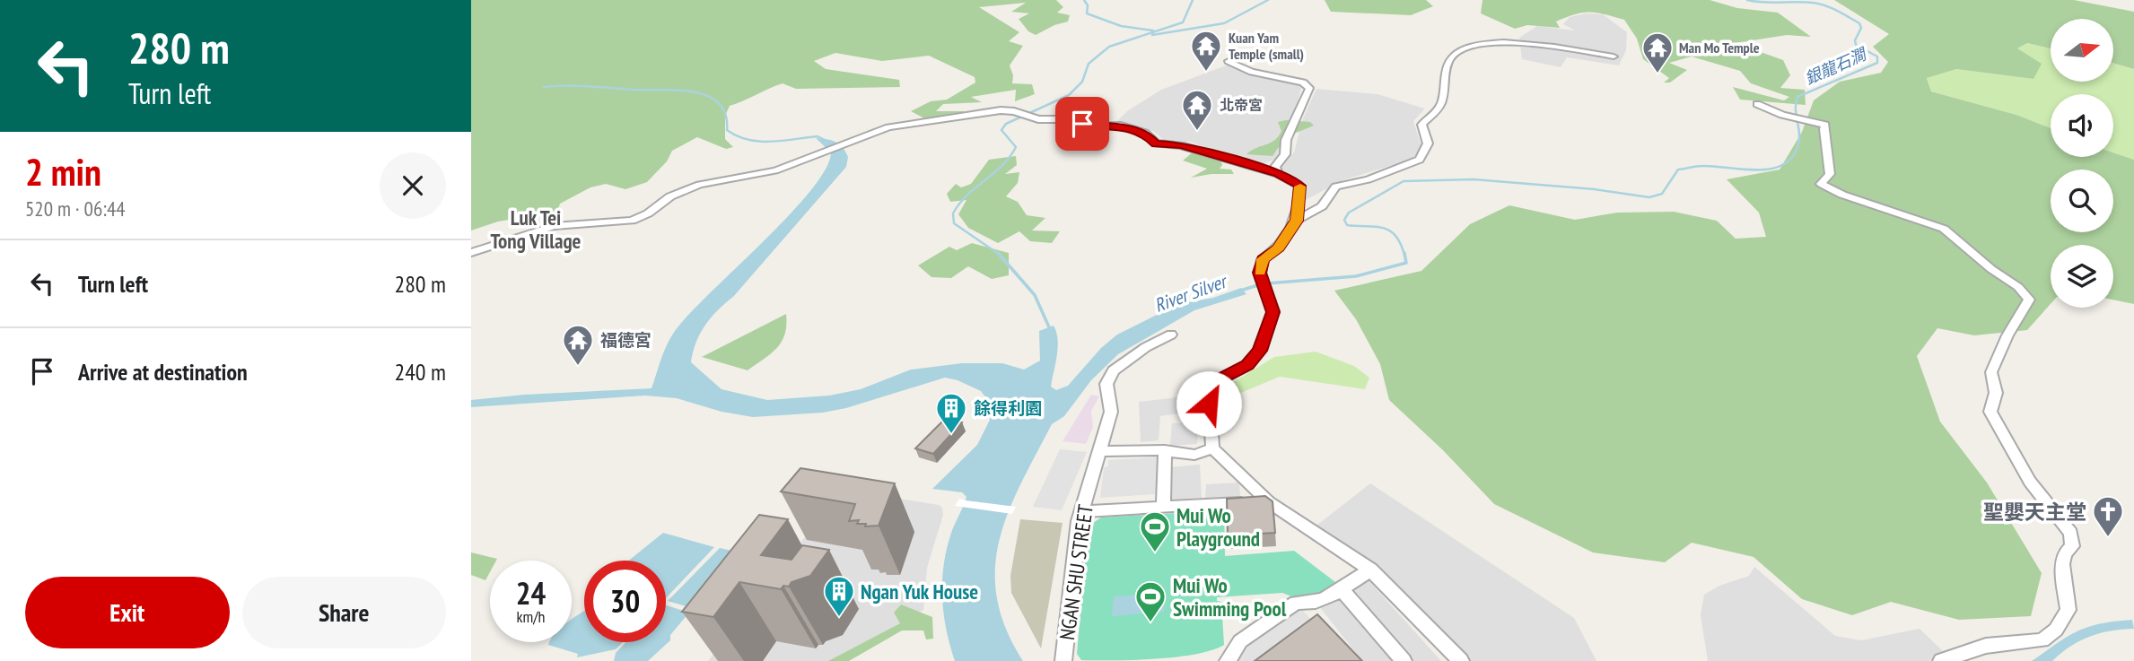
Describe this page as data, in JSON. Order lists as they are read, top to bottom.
{
  "streets": {
    "street": ["NGAN SHU STREET"]
  },
  "districts": ["Luk Tei Tong Village"],
  "water": ["銀龍石澗", "River Silver"],
  "places": {
    "temple": [
      "Kuan Yam Temple (small)",
      "Man Mo Temple",
      "北帝宮",
      "福德宮"
    ],
    "building": ["餘得利園", "Ngan Yuk House"],
    "church": ["聖嬰天主堂"],
    "sports": ["Mui Wo Playground", "Mui Wo Swimming Pool"]
  },
  "north": "right",
  "page": {
    "turn": ["280 m", "Turn left"],
    "heading": ["2 min", "520 m · 06:44"],
    "list": [
      {
        "name": "Turn left",
        "value": "280 m"
      },
      {
        "name": "Arrive at destination",
        "value": "240 m"
      }
    ],
    "speed": "24 km/h",
    "limit": "30",
    "buttons": ["Exit", "Share"]
  }
}
